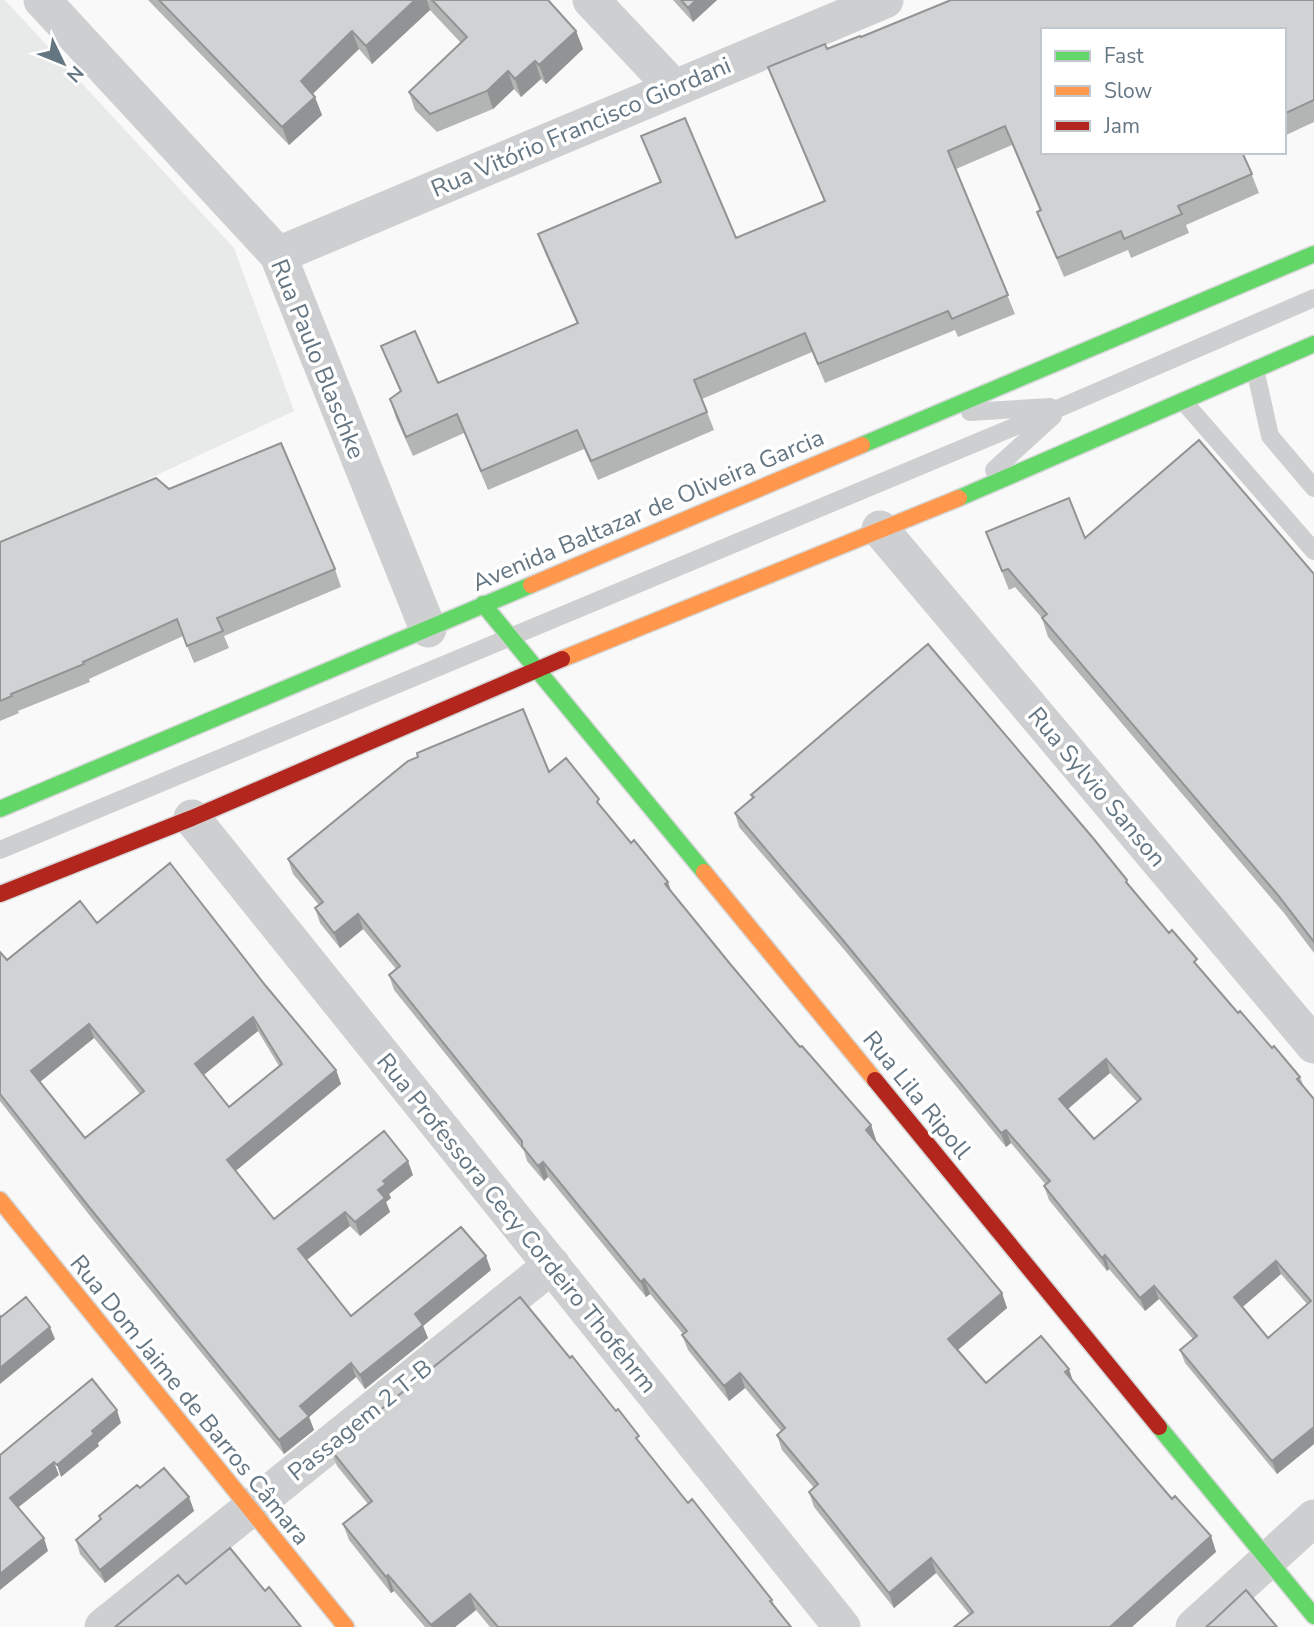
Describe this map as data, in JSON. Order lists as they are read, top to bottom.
{
  "streets": {
    "main road": ["Avenida Baltazar de Oliveira Garcia", "Rua Lila Ripoll", "Rua Dom Jaime de Barros Câmara"],
    "street": [
      "Rua Vitório Francisco Giordani",
      "Rua Paulo Blaschke",
      "Rua Sylvio Sanson",
      "Rua Professora Cecy Cordeiro Thofehrm",
      "Passagem 2 T-B"
    ]
  },
  "crossings": [
    ["Rua Vitório Francisco Giordani", "Rua Paulo Blaschke"],
    ["Rua Paulo Blaschke", "Avenida Baltazar de Oliveira Garcia"],
    ["Avenida Baltazar de Oliveira Garcia", "Rua Lila Ripoll"],
    ["Rua Professora Cecy Cordeiro Thofehrm", "Passagem 2 T-B"],
    ["Rua Dom Jaime de Barros Câmara", "Passagem 2 T-B"]
  ],
  "legend": ["Fast", "Slow", "Jam"],
  "north": "bottom right"
}
